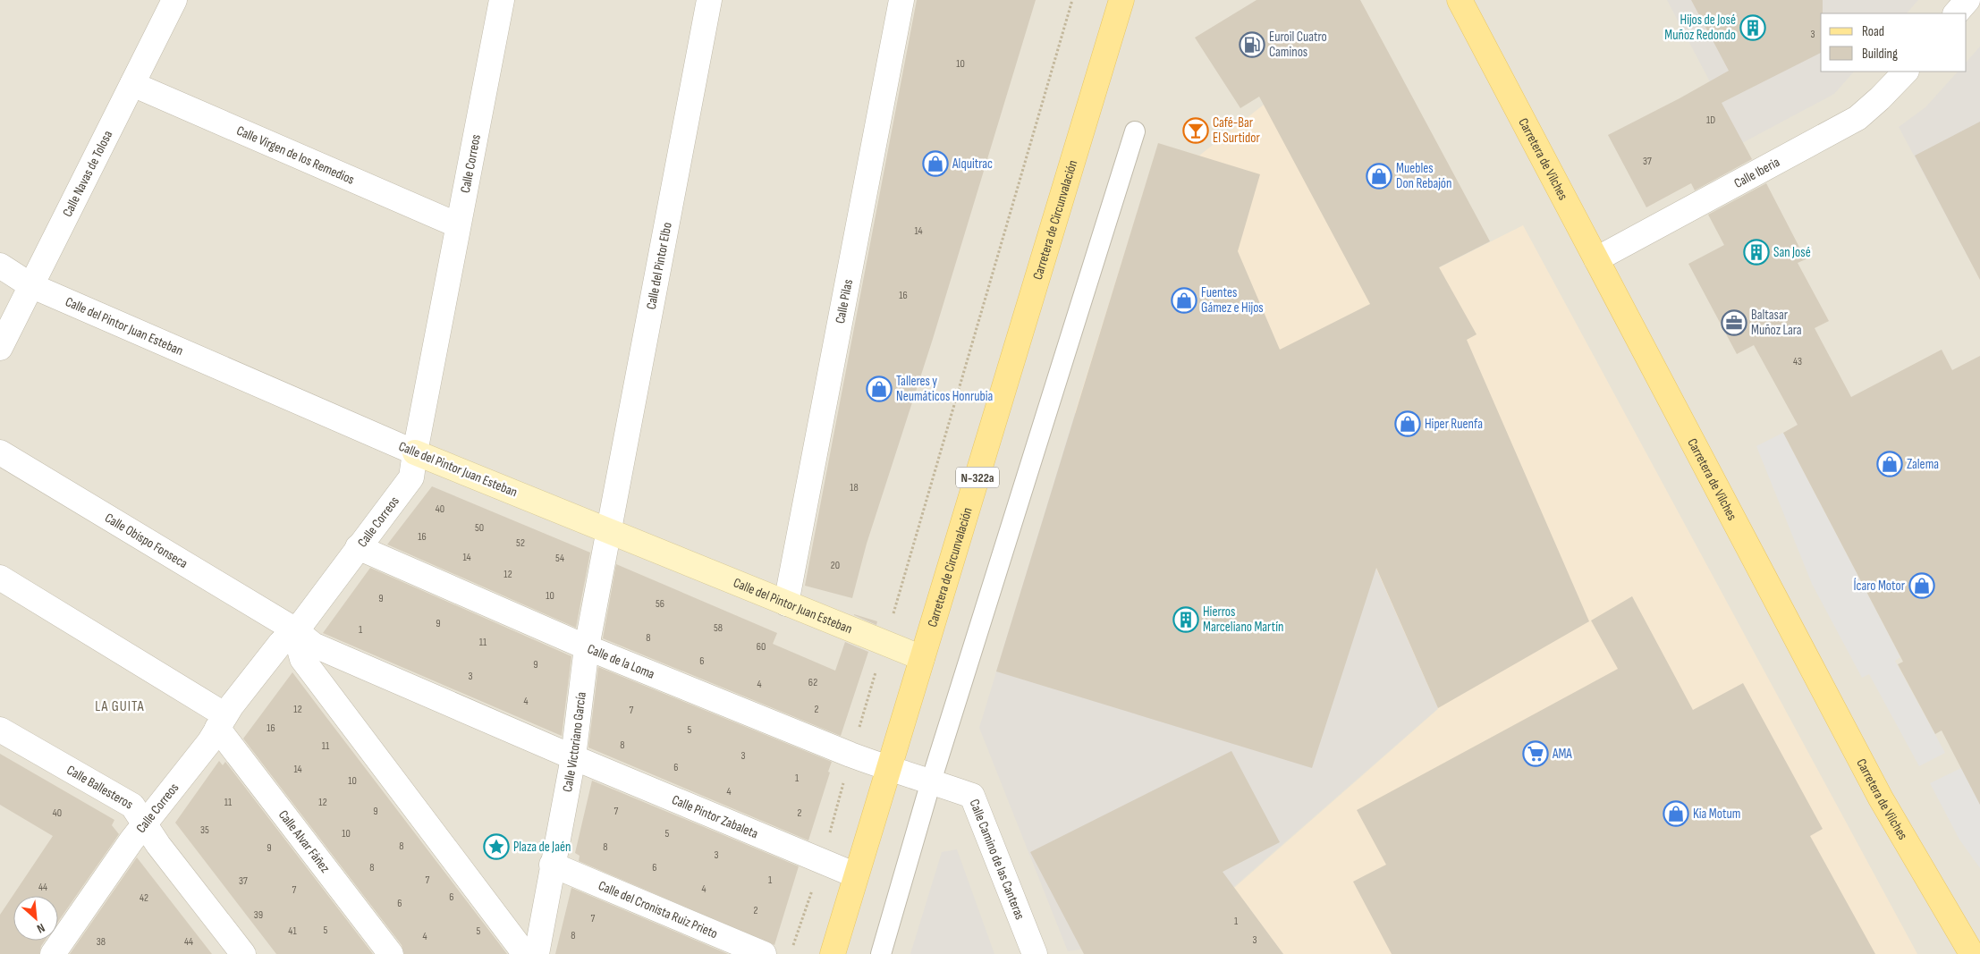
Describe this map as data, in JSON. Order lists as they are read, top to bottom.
{
  "streets": {
    "main road": ["Carretera de Vilches", "Carretera de Circunvalación", "N-322a"],
    "street": [
      "Calle Virgen de los Remedios",
      "Calle Correos",
      "Calle Iberia",
      "Calle Navas de Tolosa",
      "Calle del Pintor Elbo",
      "Calle Pilas",
      "Calle del Pintor Juan Esteban",
      "Calle Obispo Fonseca",
      "Calle de la Loma",
      "Calle Victoriano García",
      "Calle Ballesteros",
      "Calle Pintor Zabaleta",
      "Calle Alvar Fáñez",
      "Calle Camino de las Canteras",
      "Calle del Cronista Ruiz Prieto"
    ]
  },
  "crossings": [
    ["Calle Virgen de los Remedios", "Calle Correos"],
    ["Calle Virgen de los Remedios", "Calle Navas de Tolosa"],
    ["Carretera de Vilches", "Calle Iberia"],
    ["Calle Correos", "Calle del Pintor Juan Esteban"],
    ["Calle Correos", "Calle Obispo Fonseca"],
    ["Calle Correos", "Calle de la Loma"],
    ["Calle Correos", "Calle Ballesteros"],
    ["Calle Correos", "Calle Alvar Fáñez"],
    ["Calle Navas de Tolosa", "Calle del Pintor Juan Esteban"],
    ["Carretera de Circunvalación", "Calle del Pintor Juan Esteban"],
    ["Carretera de Circunvalación", "Calle de la Loma"],
    ["Carretera de Circunvalación", "Calle Pintor Zabaleta"],
    ["Carretera de Circunvalación", "Calle Camino de las Canteras"],
    ["Calle del Pintor Elbo", "Calle del Pintor Juan Esteban"],
    ["Calle del Pintor Elbo", "Calle Victoriano García"],
    ["Calle Pilas", "Calle del Pintor Juan Esteban"],
    ["Calle del Pintor Juan Esteban", "Calle Victoriano García"],
    ["Calle de la Loma", "Calle Victoriano García"],
    ["Calle de la Loma", "Calle Camino de las Canteras"],
    ["Calle Victoriano García", "Calle Pintor Zabaleta"],
    ["Calle Victoriano García", "Calle del Cronista Ruiz Prieto"]
  ],
  "districts": ["LA GUITA"],
  "places": {
    "building": ["Hijos de José Muñoz Redondo", "San José", "Hierros Marceliano Martín"],
    "fuel station": ["Euroil Cuatro Caminos"],
    "bar": ["Café-Bar El Surtidor"],
    "shop": [
      "Alquitrac",
      "Muebles Don Rebajón",
      "Fuentes Gámez e Hijos",
      "Talleres y Neumáticos Honrubia",
      "Hiper Ruenfa",
      "Zalema",
      "Ícaro Motor",
      "Kia Motum"
    ],
    "office": ["Baltasar Muñoz Lara"],
    "supermarket": ["AMA"],
    "place": ["Plaza de Jaén"]
  },
  "house_numbers": [
    "3",
    "10",
    "1D",
    "37",
    "14",
    "16",
    "43",
    "18",
    "40",
    "50",
    "16",
    "52",
    "14",
    "54",
    "20",
    "12",
    "10",
    "9",
    "56",
    "9",
    "58",
    "1",
    "8",
    "11",
    "60",
    "6",
    "9",
    "3",
    "62",
    "4",
    "4",
    "12",
    "2",
    "7",
    "16",
    "5",
    "8",
    "11",
    "3",
    "6",
    "14",
    "1",
    "10",
    "4",
    "11",
    "12",
    "9",
    "7",
    "40",
    "2",
    "35",
    "10",
    "5",
    "8",
    "8",
    "9",
    "3",
    "8",
    "6",
    "7",
    "1",
    "37",
    "44",
    "4",
    "7",
    "6",
    "42",
    "6",
    "2",
    "39",
    "7",
    "1",
    "5",
    "41",
    "5",
    "8",
    "4",
    "3",
    "38",
    "44"
  ],
  "legend": ["Road", "Building"],
  "north": "bottom right"
}
